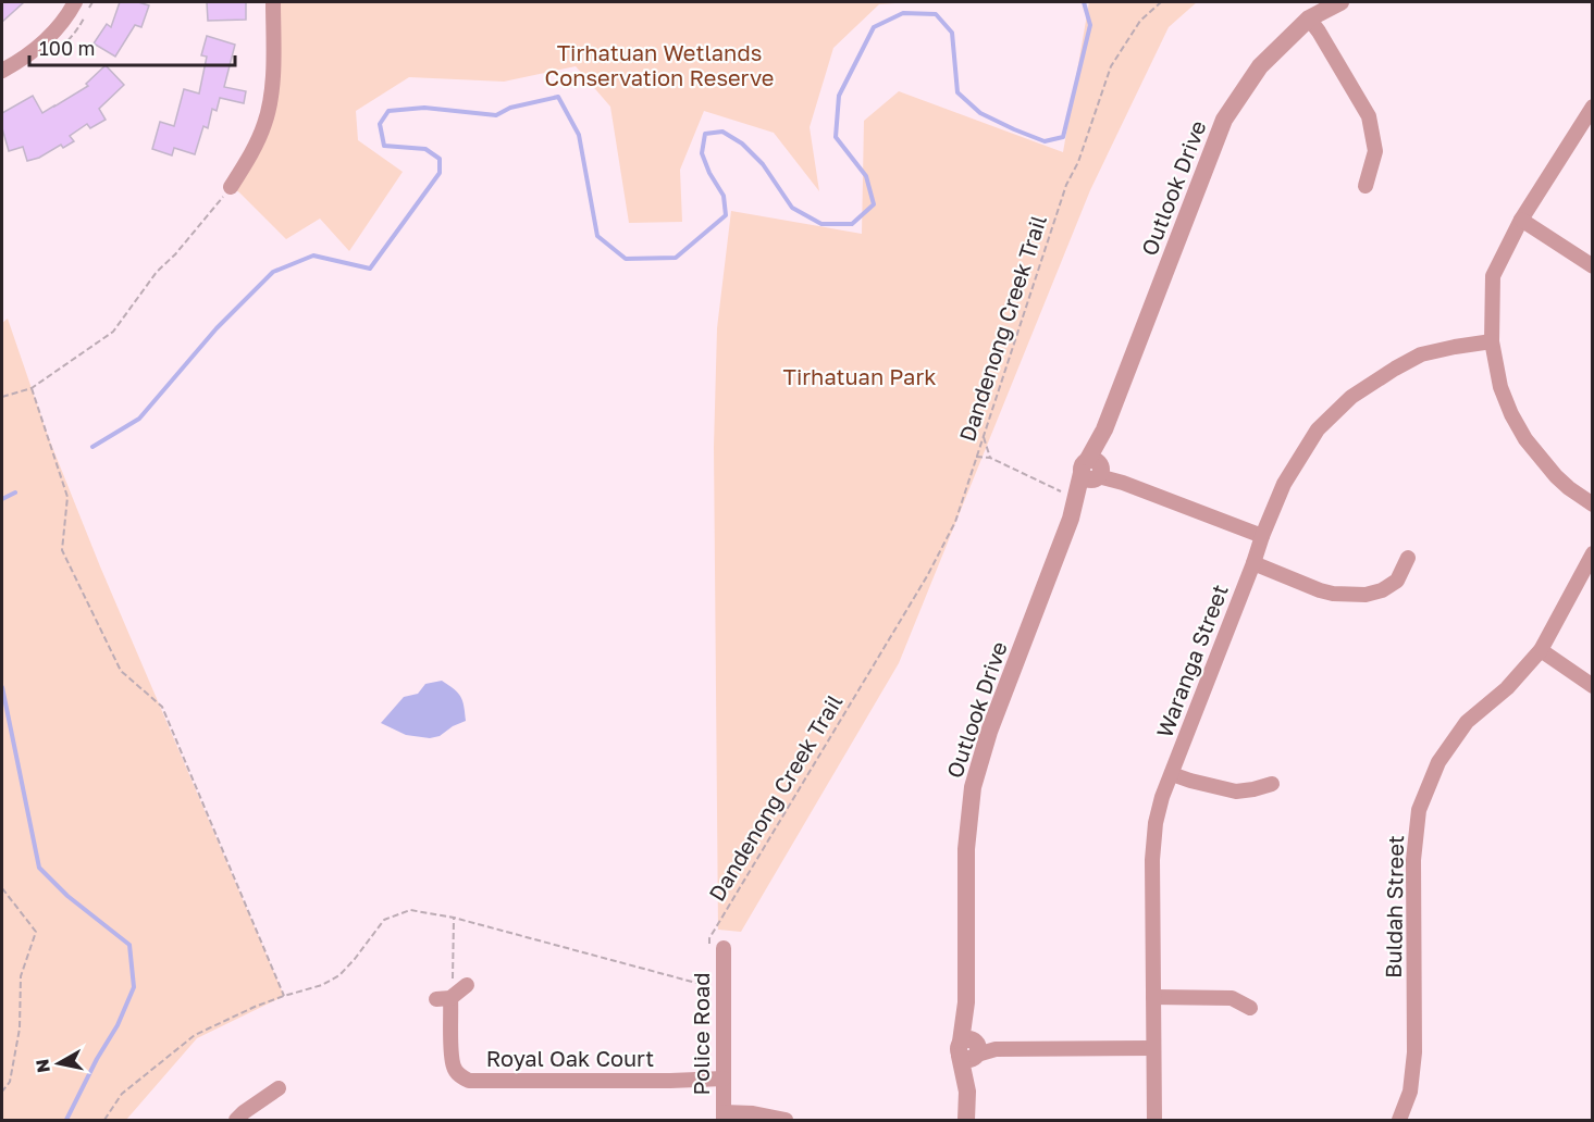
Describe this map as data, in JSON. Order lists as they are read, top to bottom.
{
  "streets": {
    "street": [
      "Outlook Drive",
      "Waranga Street",
      "Buldah Street",
      "Police Road",
      "Royal Oak Court"
    ],
    "path": ["Dandenong Creek Trail"]
  },
  "crossings": [
    ["Dandenong Creek Trail", "Police Road"],
    ["Police Road", "Royal Oak Court"]
  ],
  "parks": ["Tirhatuan Wetlands Conservation Reserve", "Tirhatuan Park"],
  "scale_bar": "100 m",
  "north": "left"
}
